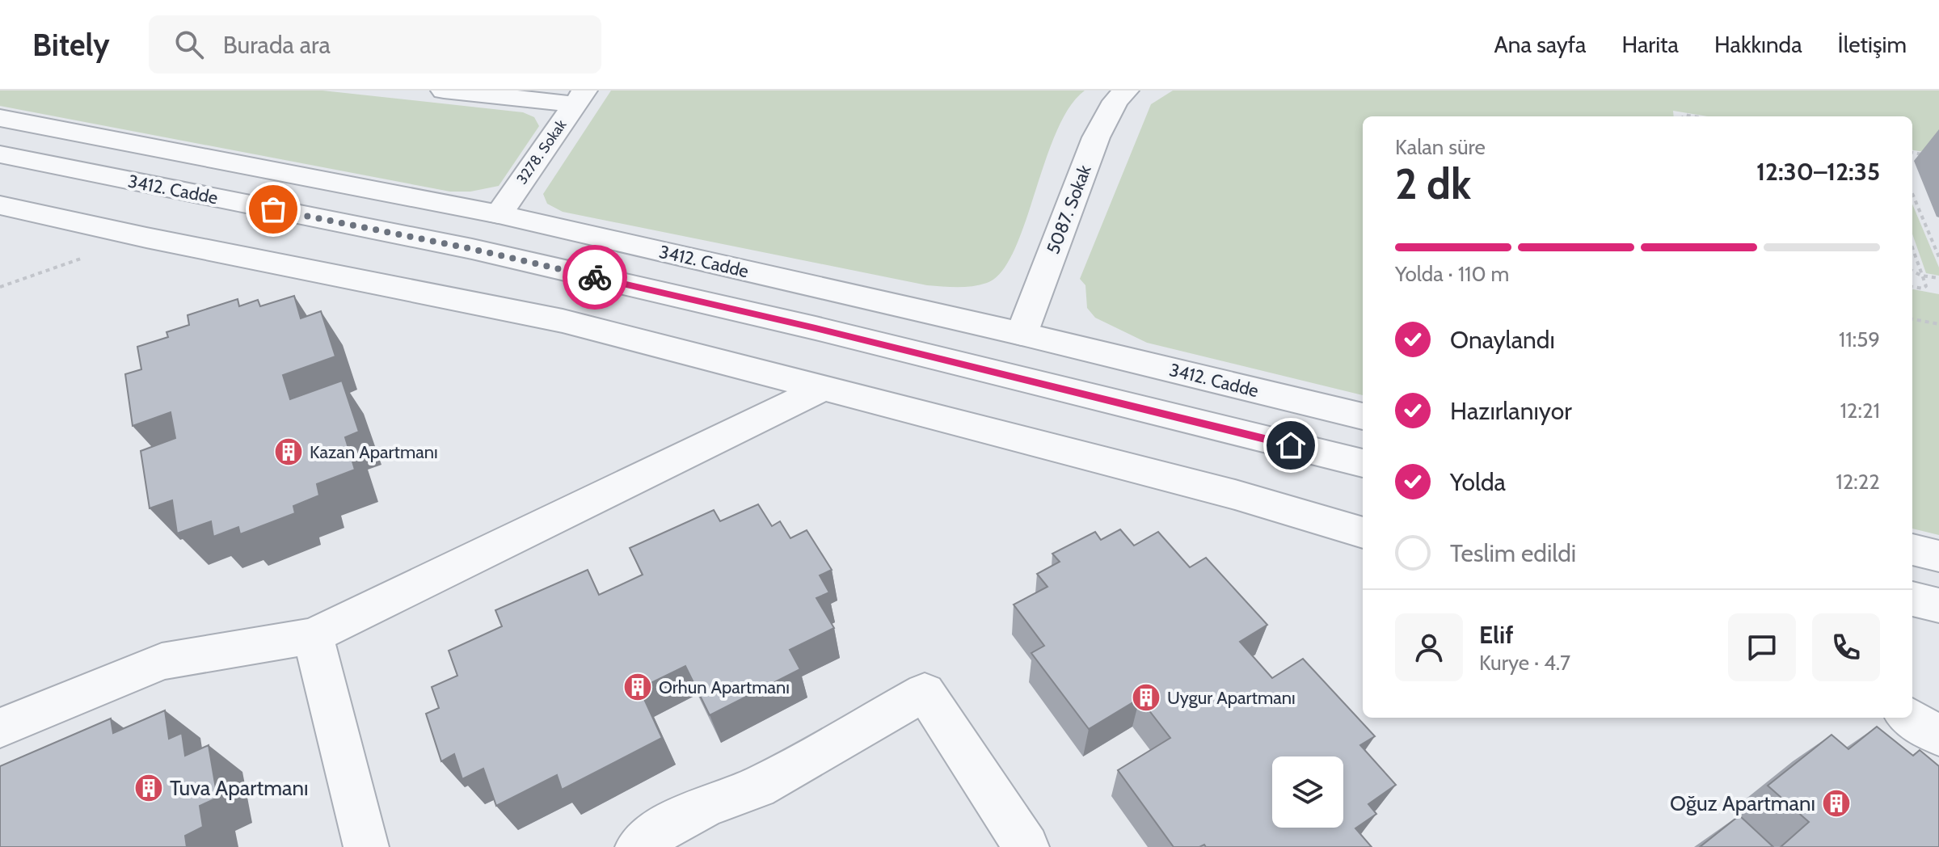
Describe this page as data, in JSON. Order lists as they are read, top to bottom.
{
  "streets": {
    "street": ["3278. Sokak", "3412. Cadde", "5087. Sokak"]
  },
  "crossings": [
    ["3278. Sokak", "3412. Cadde"],
    ["3412. Cadde", "5087. Sokak"]
  ],
  "places": {
    "building": [
      "Kazan Apartmanı",
      "Orhun Apartmanı",
      "Uygur Apartmanı",
      "Tuva Apartmanı",
      "Oğuz Apartmanı"
    ]
  },
  "page": {
    "header": "Bitely",
    "search": "Burada ara",
    "nav": [
      "Ana sayfa",
      "Harita",
      "Hakkında",
      "İletişim"
    ],
    "heading": ["2 dk", "Kalan süre", "12:30–12:35"],
    "panel": ["Elif", "Kurye · 4.7"],
    "bar": "Yolda · 110 m",
    "list": [
      ["Onaylandı", "11:59"],
      ["Hazırlanıyor", "12:21"],
      ["Yolda", "12:22"],
      "Teslim edildi"
    ]
  }
}
